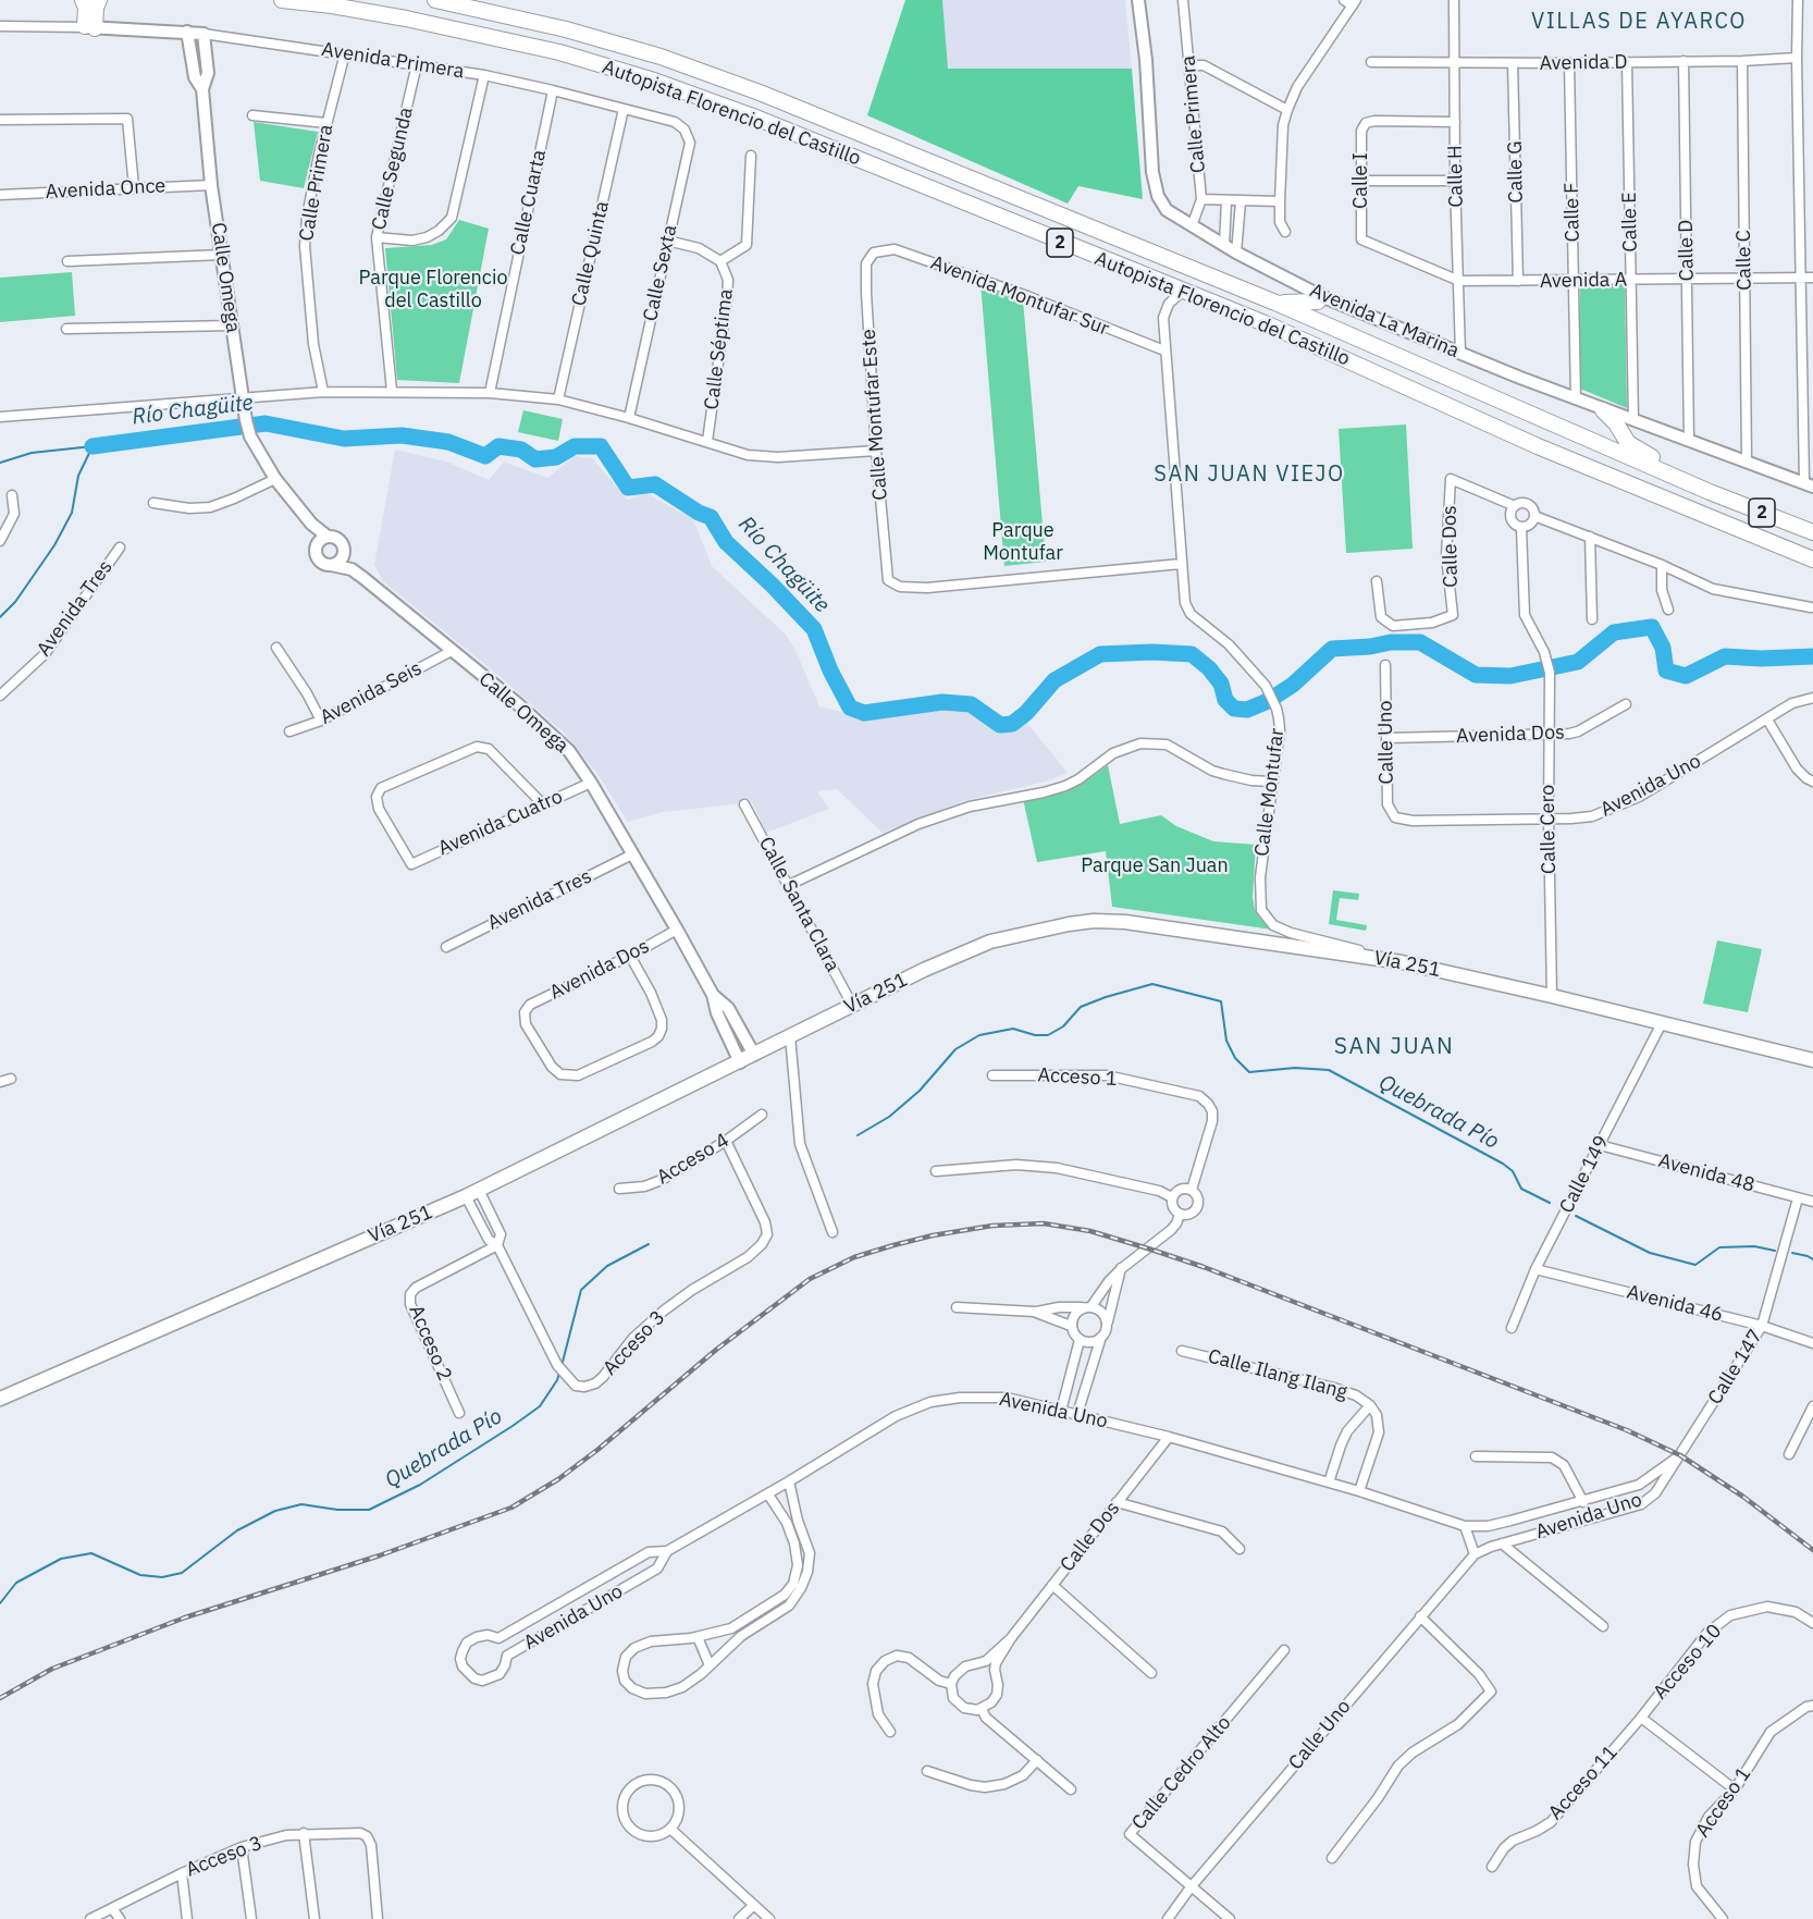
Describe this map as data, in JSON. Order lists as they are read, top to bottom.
{
  "streets": {
    "highway": ["Autopista Florencio del Castillo", "2"],
    "main road": ["Vía 251"],
    "street": [
      "Avenida Primera",
      "Avenida D",
      "Calle Primera",
      "Calle Segunda",
      "Calle G",
      "Calle H",
      "Calle I",
      "Avenida Once",
      "Calle Cuarta",
      "Calle F",
      "Calle E",
      "Calle D",
      "Calle Quinta",
      "Calle C",
      "Calle Sexta",
      "Calle Omega",
      "Avenida A",
      "Avenida Montufar Sur",
      "Avenida La Marina",
      "Calle Séptima",
      "Calle Montufar Este",
      "Calle Dos",
      "Avenida Tres",
      "Avenida Seis",
      "Avenida Dos",
      "Calle Uno",
      "Avenida Uno",
      "Calle Montufar",
      "Avenida Cuatro",
      "Calle Cero",
      "Calle Santa Clara",
      "Acceso 1",
      "Acceso 4",
      "Avenida 48",
      "Calle 149",
      "Avenida 46",
      "Acceso 2",
      "Acceso 3",
      "Calle 147",
      "Calle Ilang Ilang",
      "Acceso 10",
      "Calle Cedro Alto",
      "Acceso 11"
    ]
  },
  "crossings": [
    ["Avenida Primera", "Calle Primera"],
    ["Avenida Primera", "Calle Segunda"],
    ["Avenida Primera", "Calle Cuarta"],
    ["Avenida Primera", "Calle Quinta"],
    ["Avenida Primera", "Calle Sexta"],
    ["Avenida Primera", "Calle Omega"],
    ["Avenida D", "Calle G"],
    ["Avenida D", "Calle H"],
    ["Avenida D", "Calle F"],
    ["Avenida D", "Calle E"],
    ["Avenida D", "Calle D"],
    ["Avenida D", "Calle C"],
    ["Autopista Florencio del Castillo", "Calle Montufar"],
    ["Calle Primera", "Avenida La Marina"],
    ["Calle G", "Avenida A"],
    ["Calle H", "Calle I"],
    ["Calle H", "Avenida A"],
    ["Calle H", "Avenida La Marina"],
    ["Calle I", "Avenida A"],
    ["Avenida Once", "Calle Omega"],
    ["Calle F", "Avenida A"],
    ["Calle F", "Avenida La Marina"],
    ["Calle E", "Avenida A"],
    ["Calle E", "Avenida La Marina"],
    ["Calle D", "Avenida A"],
    ["Calle D", "Avenida La Marina"],
    ["Calle C", "Avenida A"],
    ["Calle C", "Avenida La Marina"],
    ["Calle Omega", "Avenida Tres"],
    ["Calle Omega", "Avenida Seis"],
    ["Calle Omega", "Avenida Dos"],
    ["Calle Omega", "Avenida Cuatro"],
    ["Calle Omega", "Vía 251"],
    ["Avenida Montufar Sur", "Calle Montufar Este"],
    ["Avenida Montufar Sur", "Calle Montufar"],
    ["Calle Montufar Este", "Calle Montufar"],
    ["Calle Dos", "Avenida Uno"],
    ["Calle Dos", "Calle Cero"],
    ["Avenida Dos", "Calle Uno"],
    ["Avenida Dos", "Calle Cero"],
    ["Calle Uno", "Avenida Uno"],
    ["Calle Uno", "Calle Cedro Alto"],
    ["Avenida Uno", "Calle Cero"],
    ["Avenida Uno", "Calle 147"],
    ["Avenida Uno", "Calle Ilang Ilang"],
    ["Calle Montufar", "Vía 251"],
    ["Calle Cero", "Vía 251"],
    ["Calle Santa Clara", "Vía 251"],
    ["Vía 251", "Calle 149"],
    ["Acceso 4", "Acceso 3"],
    ["Avenida 48", "Calle 149"],
    ["Avenida 48", "Calle 147"],
    ["Calle 149", "Avenida 46"],
    ["Avenida 46", "Calle 147"],
    ["Acceso 2", "Acceso 3"],
    ["Acceso 10", "Acceso 11"]
  ],
  "districts": ["VILLAS DE AYARCO", "SAN JUAN VIEJO", "SAN JUAN"],
  "water": ["Río Chagüite", "Quebrada Pío"],
  "parks": ["Parque Florencio del Castillo", "Parque Montufar", "Parque San Juan"]
}
